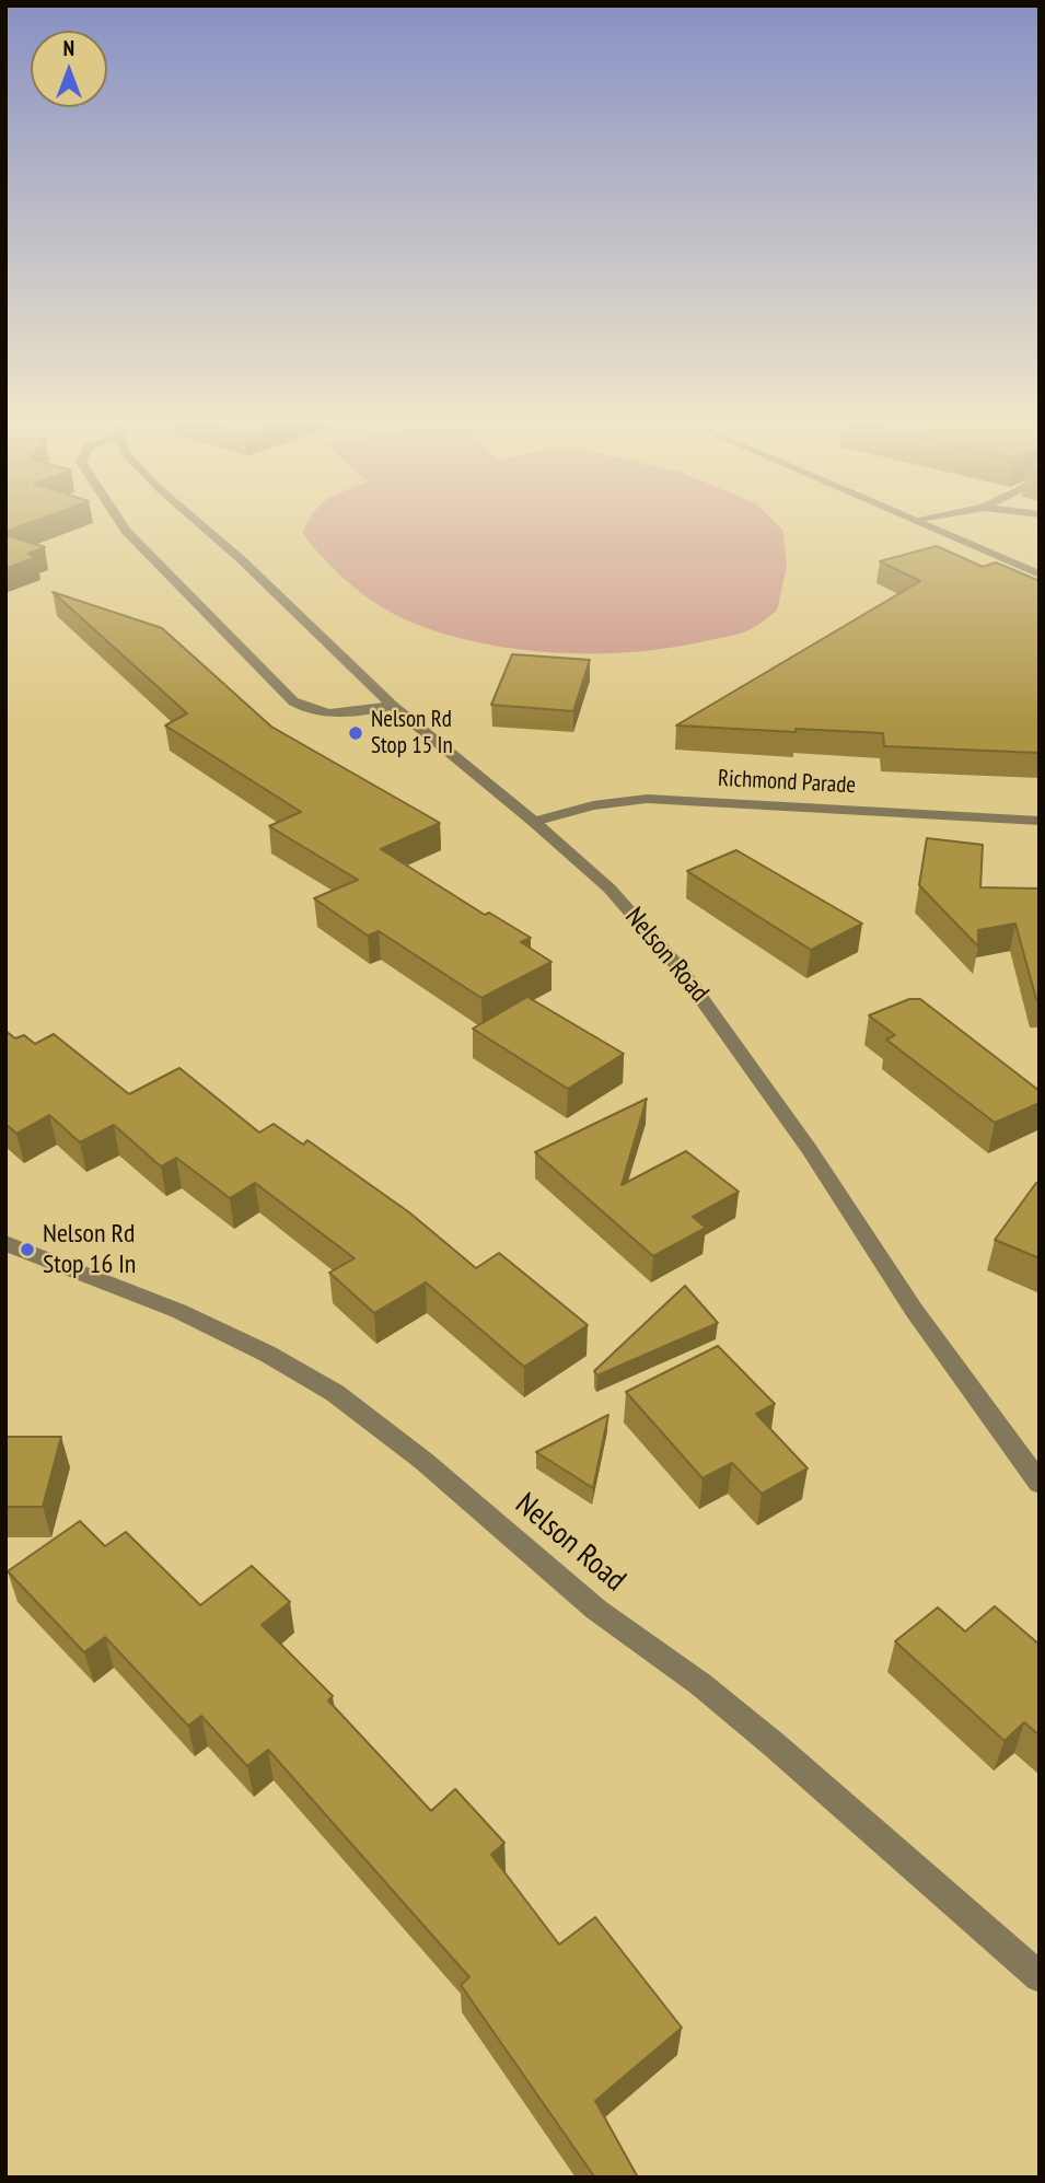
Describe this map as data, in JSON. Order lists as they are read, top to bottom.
{
  "streets": {
    "street": ["Richmond Parade", "Nelson Road"]
  },
  "crossings": [
    ["Richmond Parade", "Nelson Road"]
  ],
  "places": ["Nelson Rd Stop 15 In", "Nelson Rd Stop 16 In"],
  "north": "top"
}
